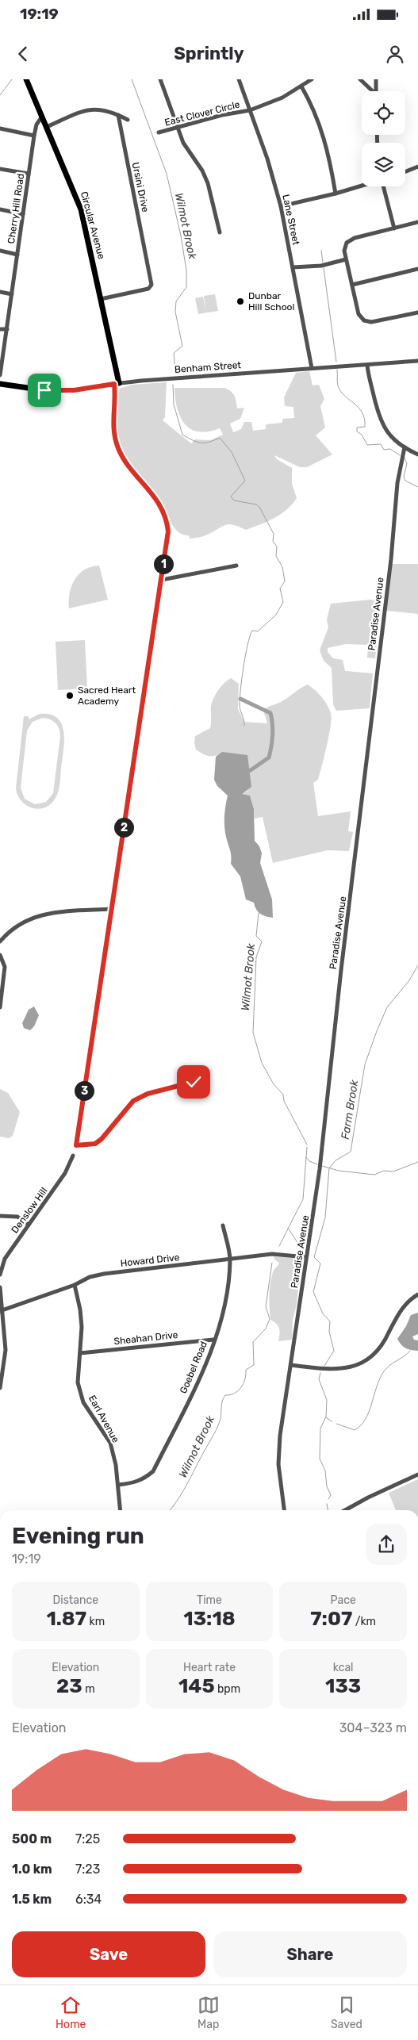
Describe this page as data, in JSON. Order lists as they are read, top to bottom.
{
  "streets": {
    "main road": ["Circular Avenue", "Benham Street"],
    "street": [
      "East Clover Circle",
      "Ursini Drive",
      "Cherry Hill Road",
      "Lane Street",
      "Paradise Avenue",
      "Denslow Hill",
      "Howard Drive",
      "Sheahan Drive",
      "Goebel Road",
      "Earl Avenue"
    ]
  },
  "crossings": [
    ["East Clover Circle", "Lane Street"],
    ["Ursini Drive", "Circular Avenue"],
    ["Cherry Hill Road", "Circular Avenue"],
    ["Lane Street", "Benham Street"],
    ["Circular Avenue", "Benham Street"],
    ["Paradise Avenue", "Howard Drive"],
    ["Howard Drive", "Goebel Road"],
    ["Howard Drive", "Earl Avenue"],
    ["Sheahan Drive", "Goebel Road"],
    ["Sheahan Drive", "Earl Avenue"],
    ["Goebel Road", "Earl Avenue"]
  ],
  "water": ["Wilmot Brook", "Farm Brook"],
  "places": ["Dunbar Hill School", "Sacred Heart Academy"],
  "page": {
    "status": "19:19",
    "header": "Sprintly",
    "pins": ["1", "2", "3"],
    "heading": ["Evening run", "19:19"],
    "stats": [
      ["Distance", "1.87 km"],
      ["Time", "13:18"],
      ["Pace", "7:07 /km"],
      ["Elevation", "23 m"],
      ["Heart rate", "145 bpm"],
      ["kcal", "133"]
    ],
    "chart": ["Elevation", "304–323 m"],
    "list": [
      {
        "name": "500 m",
        "note": "7:25"
      },
      {
        "name": "1.0 km",
        "note": "7:23"
      },
      {
        "name": "1.5 km",
        "note": "6:34"
      }
    ],
    "buttons": ["Save", "Share"],
    "tabs": ["Home", "Map", "Saved"]
  }
}
